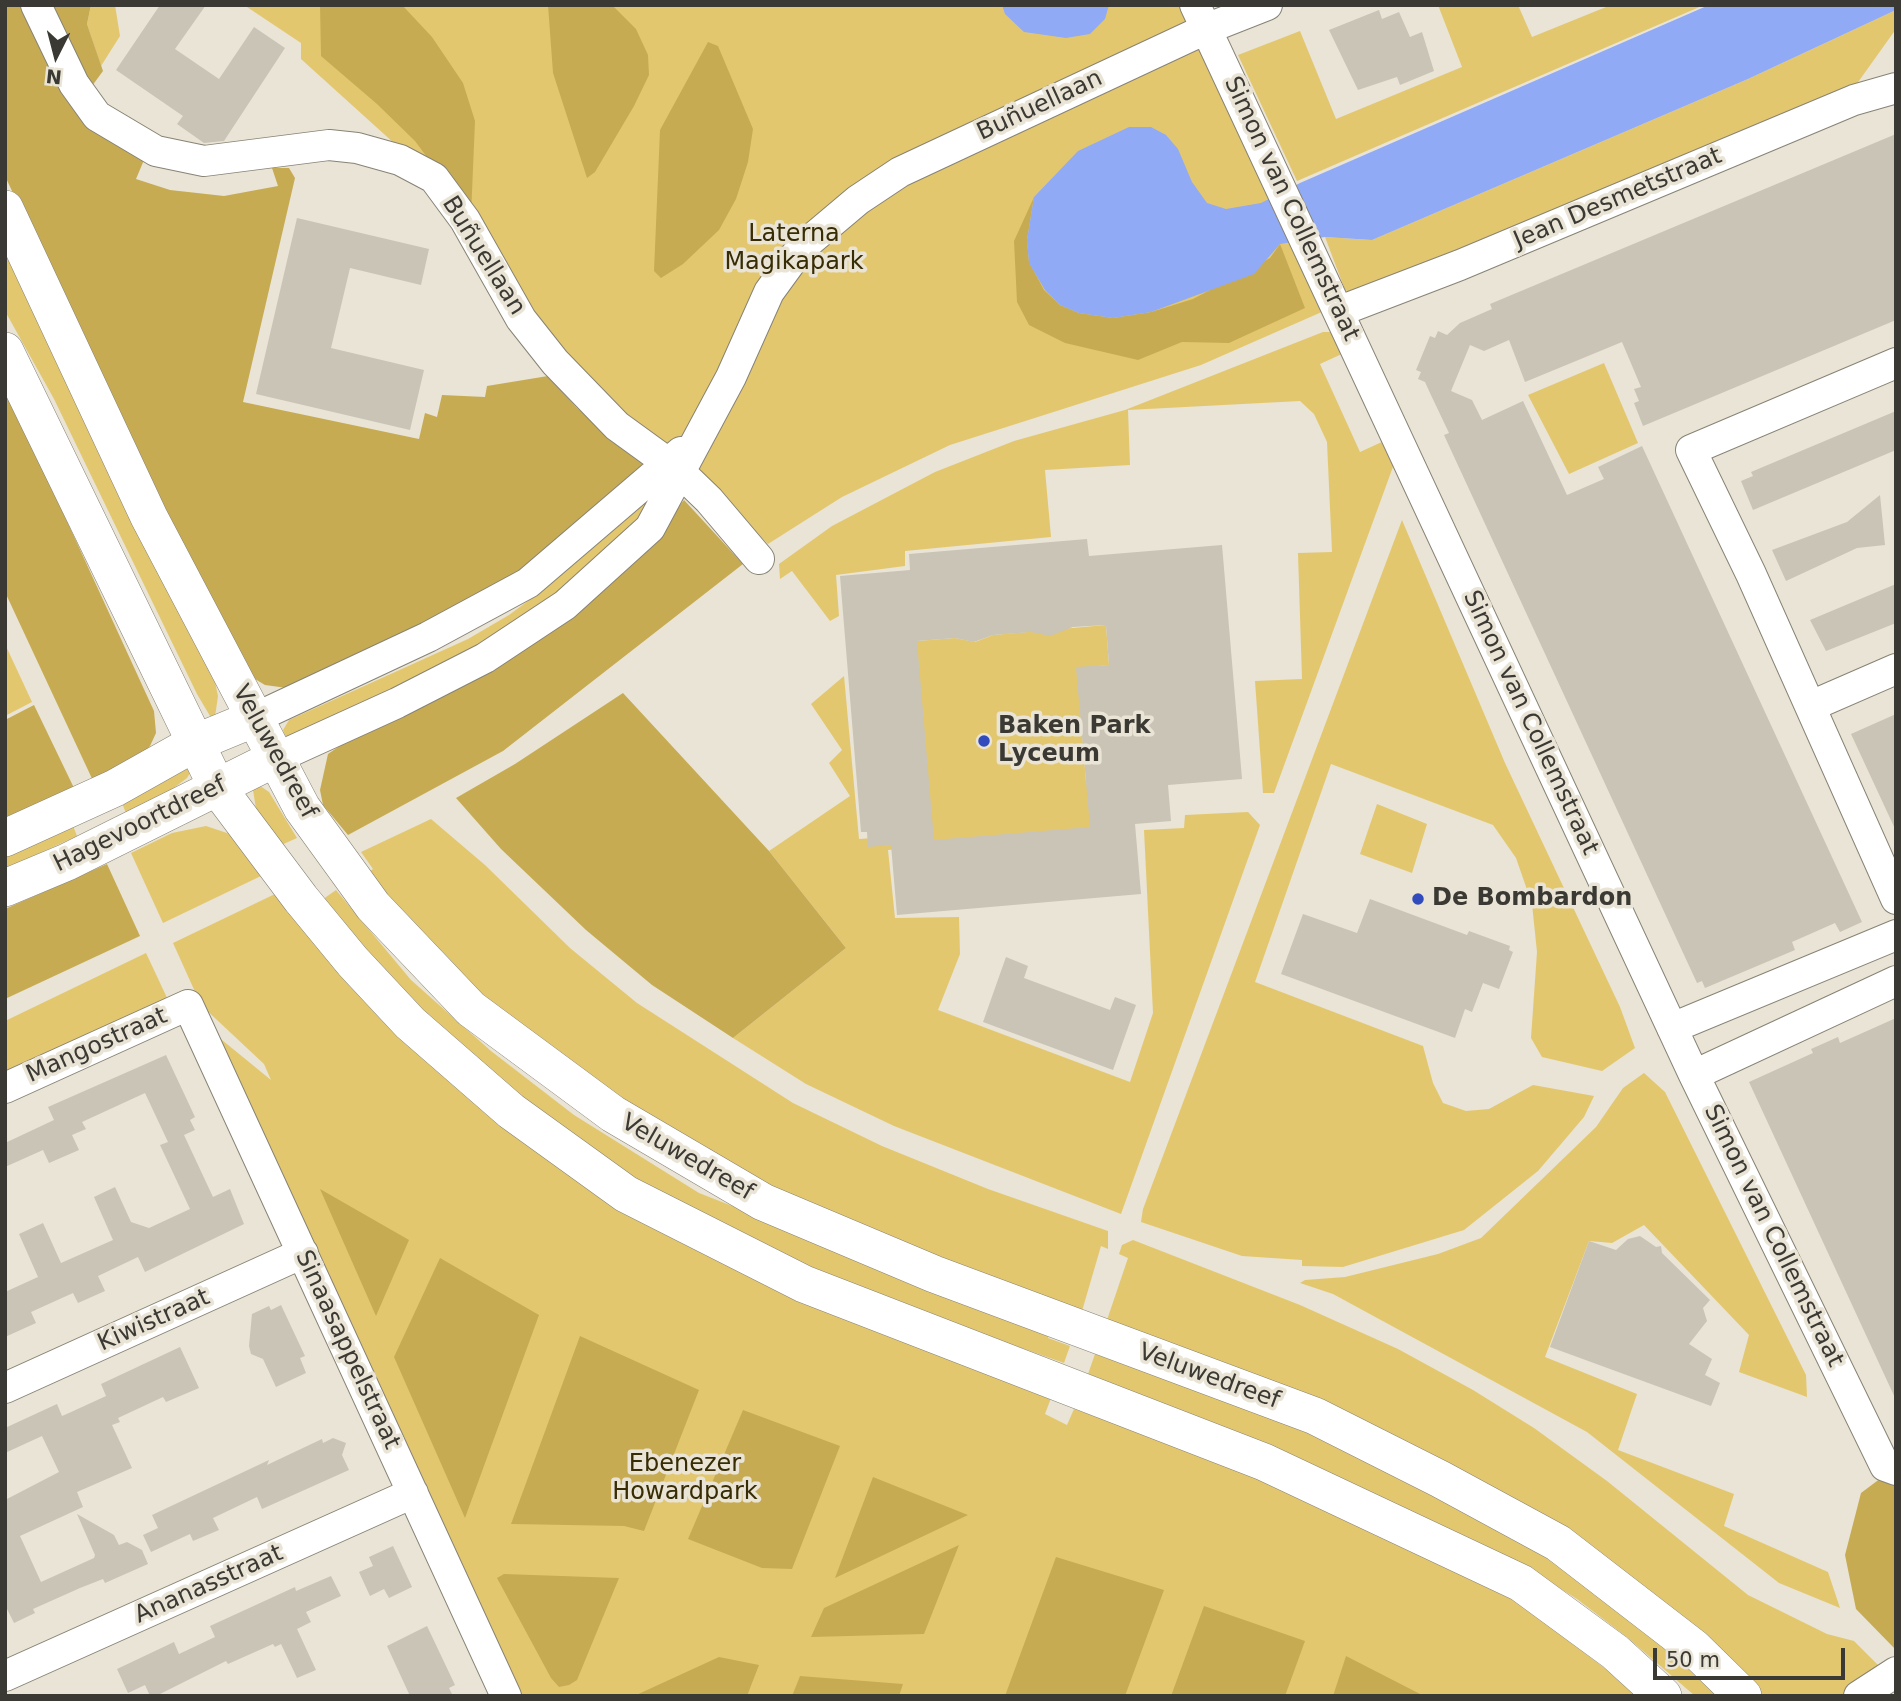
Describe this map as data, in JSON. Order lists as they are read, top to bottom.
{
  "streets": {
    "main road": ["Veluwedreef", "Hagevoortdreef"],
    "street": [
      "Buñuellaan",
      "Jean Desmetstraat",
      "Simon van Collemstraat",
      "Mangostraat",
      "Kiwistraat",
      "Sinaasappelstraat",
      "Ananasstraat"
    ]
  },
  "crossings": [
    ["Buñuellaan", "Simon van Collemstraat"],
    ["Buñuellaan", "Veluwedreef"],
    ["Buñuellaan", "Hagevoortdreef"],
    ["Jean Desmetstraat", "Simon van Collemstraat"],
    ["Veluwedreef", "Hagevoortdreef"],
    ["Mangostraat", "Sinaasappelstraat"],
    ["Kiwistraat", "Sinaasappelstraat"],
    ["Sinaasappelstraat", "Ananasstraat"]
  ],
  "parks": ["Laterna Magikapark", "Ebenezer Howardpark"],
  "places": ["Baken Park Lyceum", "De Bombardon"],
  "scale_bar": "50 m",
  "north": "bottom"
}
